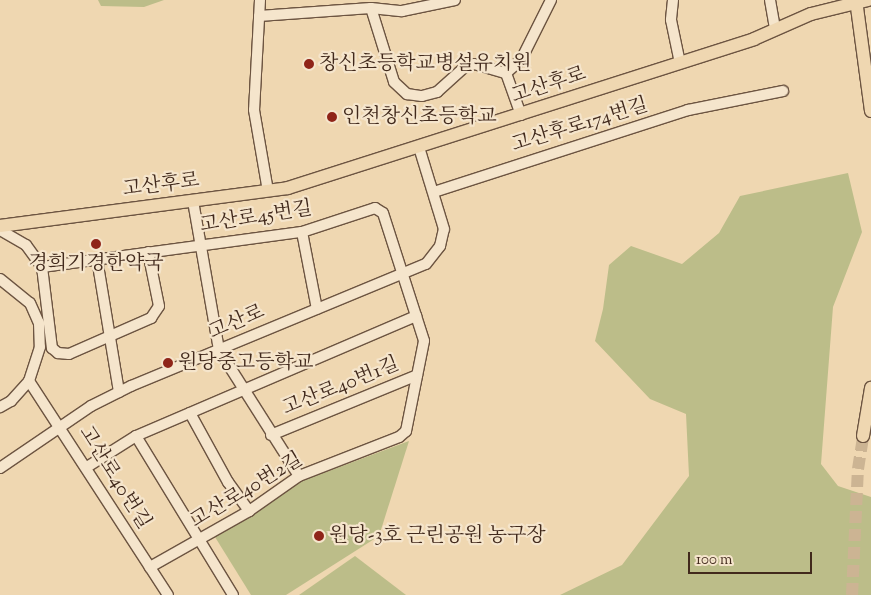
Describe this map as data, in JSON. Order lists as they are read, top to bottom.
{
  "streets": {
    "main road": ["고산후로"],
    "street": [
      "고산후로174번길",
      "고산로45번길",
      "고산로",
      "고산로40번1길",
      "고산로40번길",
      "고산로40번2길"
    ]
  },
  "crossings": [
    ["고산후로174번길", "고산로"],
    ["고산로45번길", "고산로"],
    ["고산로45번길", "고산로40번2길"],
    ["고산로", "고산로40번길"],
    ["고산로", "고산로40번2길"],
    ["고산로40번1길", "고산로40번길"],
    ["고산로40번1길", "고산로40번2길"],
    ["고산로40번길", "고산로40번2길"]
  ],
  "places": [
    "창신초등학교병설유치원",
    "인천창신초등학교",
    "경희기경한약국",
    "원당중고등학교",
    "원당-3호 근린공원 농구장"
  ],
  "scale_bar": "100 m"
}
